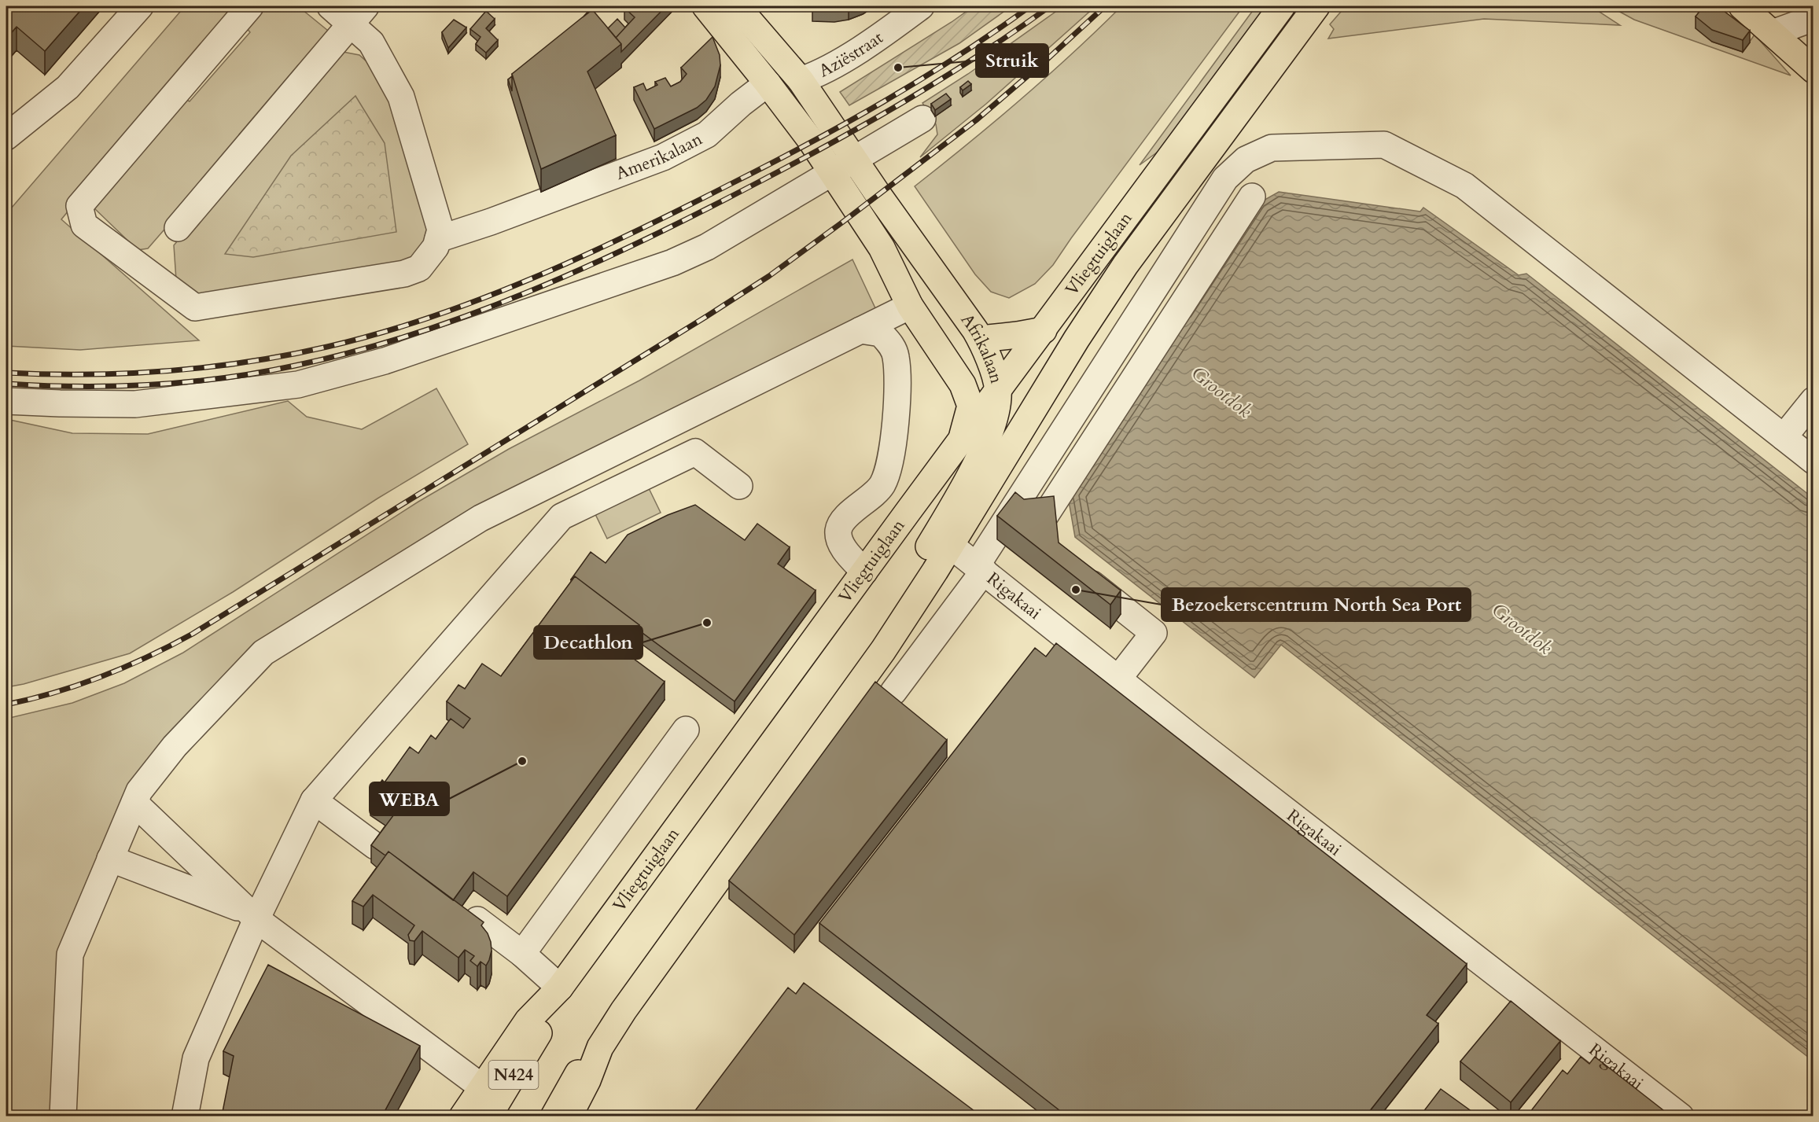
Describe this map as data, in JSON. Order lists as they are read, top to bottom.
{
  "streets": {
    "main road": ["Vliegtuiglaan", "Afrikalaan", "N424"],
    "street": ["Aziëstraat", "Amerikalaan", "Rigakaai"]
  },
  "crossings": [
    ["Aziëstraat", "Afrikalaan"],
    ["Amerikalaan", "Afrikalaan"],
    ["Vliegtuiglaan", "Afrikalaan"],
    ["Vliegtuiglaan", "Rigakaai"],
    ["Vliegtuiglaan", "N424"],
    ["Afrikalaan", "N424"]
  ],
  "water": ["Grootdok"],
  "places": [
    "Struik",
    "Bezoekerscentrum North Sea Port",
    "Decathlon",
    "WEBA"
  ]
}
